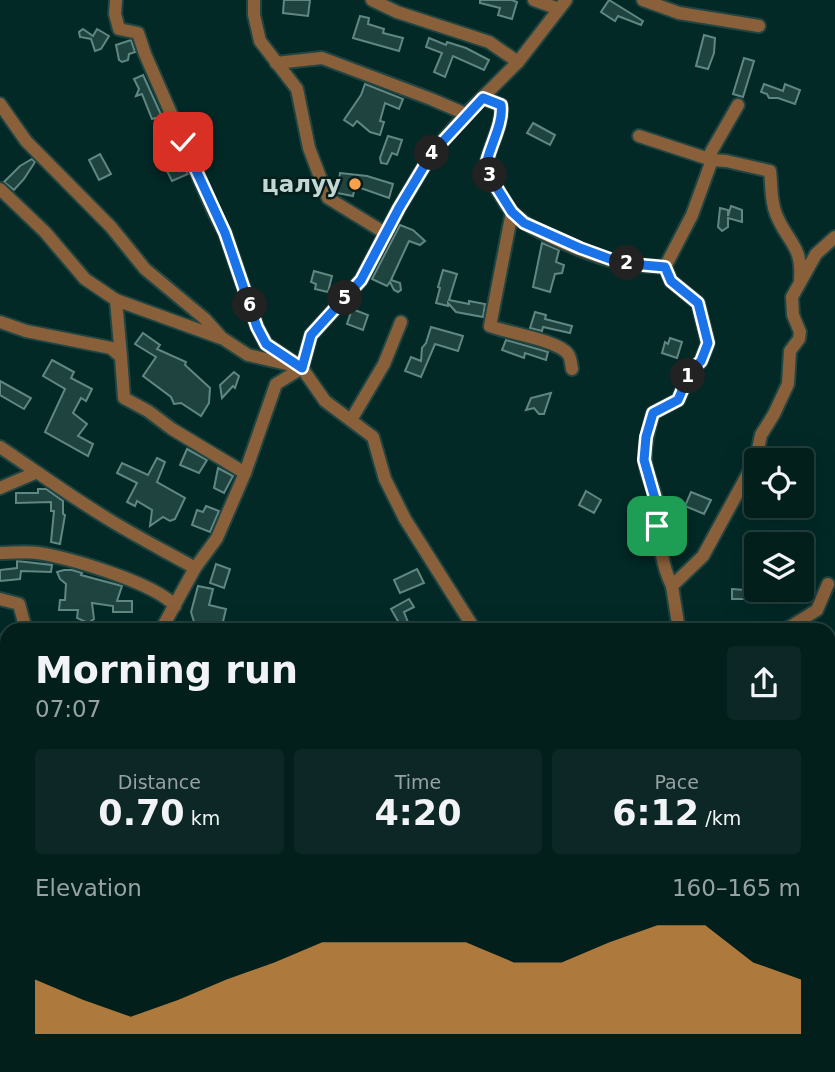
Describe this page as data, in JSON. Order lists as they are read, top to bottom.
{
  "places": ["цалуу"],
  "page": {
    "pins": [
      "4",
      "3",
      "2",
      "5",
      "6",
      "1"
    ],
    "heading": ["Morning run", "07:07"],
    "stats": [
      ["Distance", "0.70 km"],
      ["Time", "4:20"],
      ["Pace", "6:12 /km"]
    ],
    "chart": ["Elevation", "160–165 m"]
  }
}
